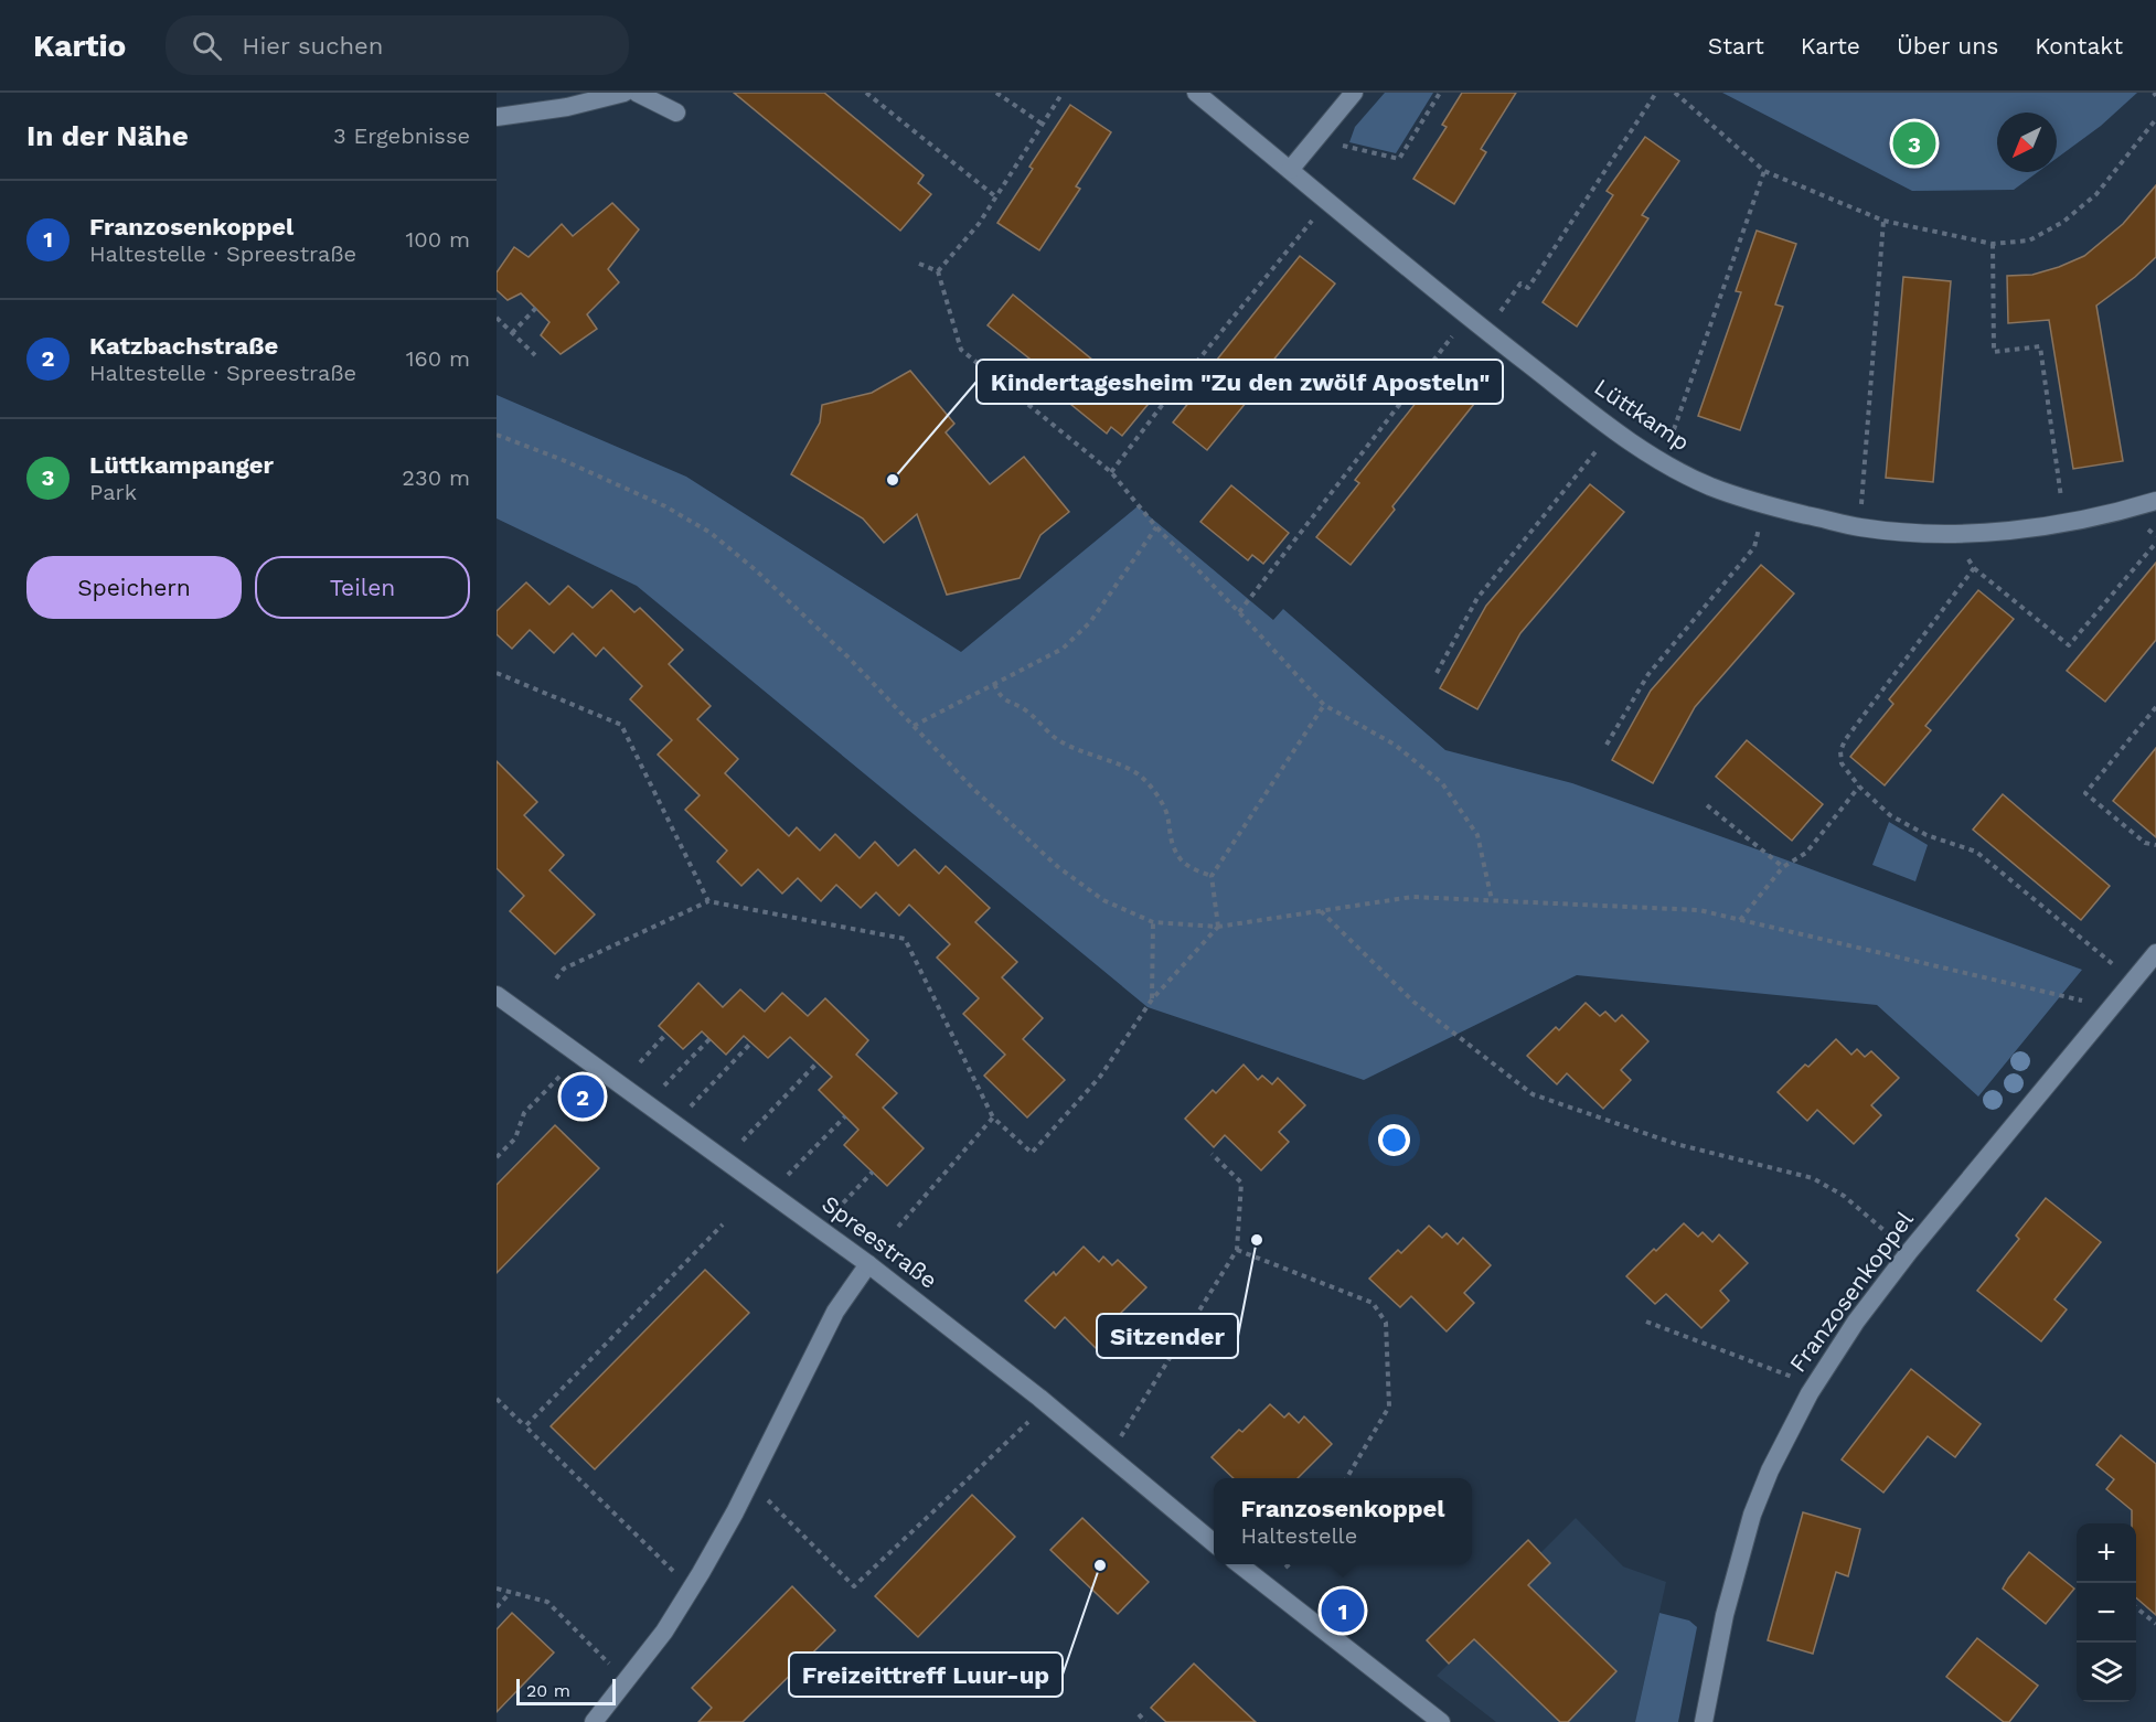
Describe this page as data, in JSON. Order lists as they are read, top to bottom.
{
  "streets": {
    "street": ["Lüttkamp", "Spreestraße", "Franzosenkoppel"]
  },
  "places": ["Kindertagesheim \"Zu den zwölf Aposteln\"", "Sitzender", "Freizeittreff Luur-up"],
  "scale_bar": "20 m",
  "north": "bottom left",
  "page": {
    "header": "Kartio",
    "search": "Hier suchen",
    "nav": [
      "Start",
      "Karte",
      "Über uns",
      "Kontakt"
    ],
    "heading": ["In der Nähe", "3 Ergebnisse"],
    "pins": ["3", "2", "1"],
    "list": [
      {
        "mark": "1",
        "name": "Franzosenkoppel",
        "note": "Haltestelle · Spreestraße",
        "value": "100 m"
      },
      {
        "mark": "2",
        "name": "Katzbachstraße",
        "note": "Haltestelle · Spreestraße",
        "value": "160 m"
      },
      {
        "mark": "3",
        "name": "Lüttkampanger",
        "note": "Park",
        "value": "230 m"
      }
    ],
    "buttons": ["Speichern", "Teilen"],
    "popup": ["Franzosenkoppel", "Haltestelle"],
    "map_buttons": ["+", "−"],
    "scale": "20 m"
  }
}
